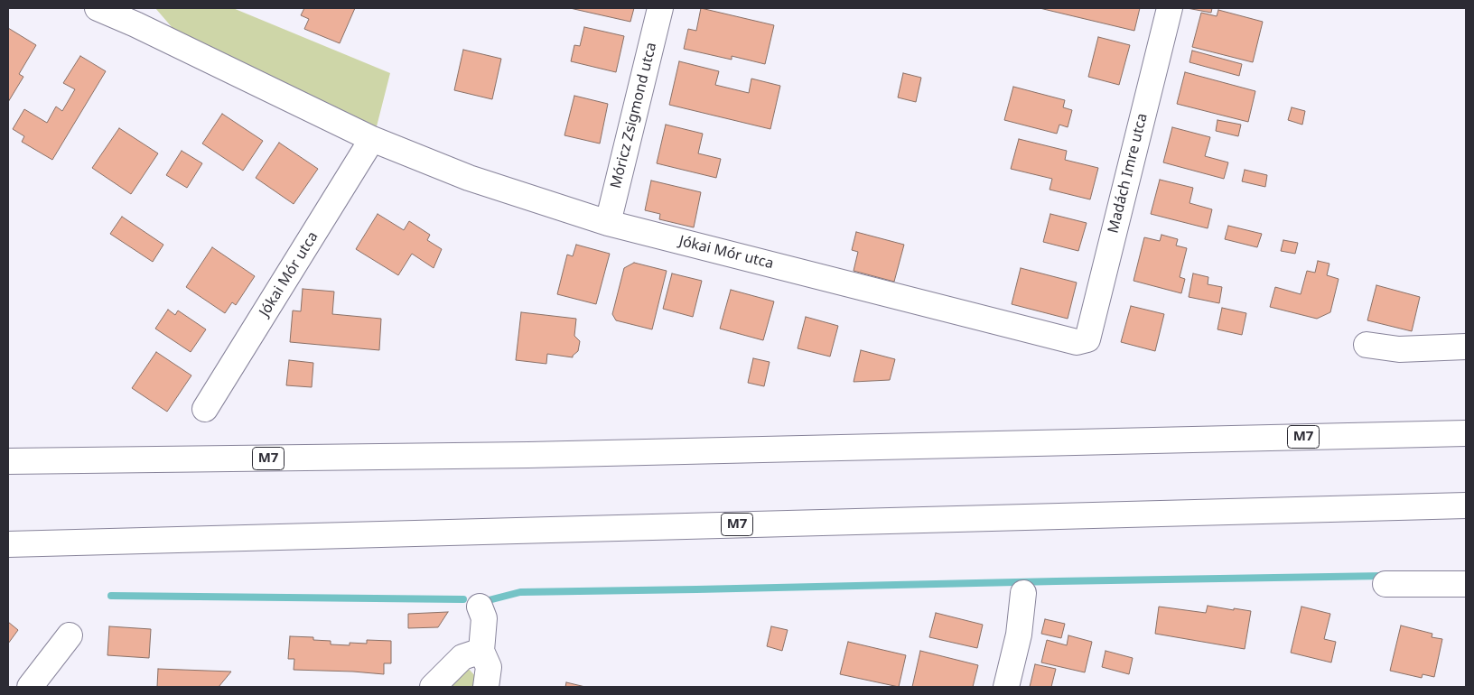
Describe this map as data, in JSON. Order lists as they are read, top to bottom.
{
  "streets": {
    "main road": [
      "Móricz Zsigmond utca",
      "Madách Imre utca",
      "Jókai Mór utca",
      "M7"
    ]
  },
  "crossings": [
    ["Móricz Zsigmond utca", "Jókai Mór utca"],
    ["Madách Imre utca", "Jókai Mór utca"]
  ]
}
